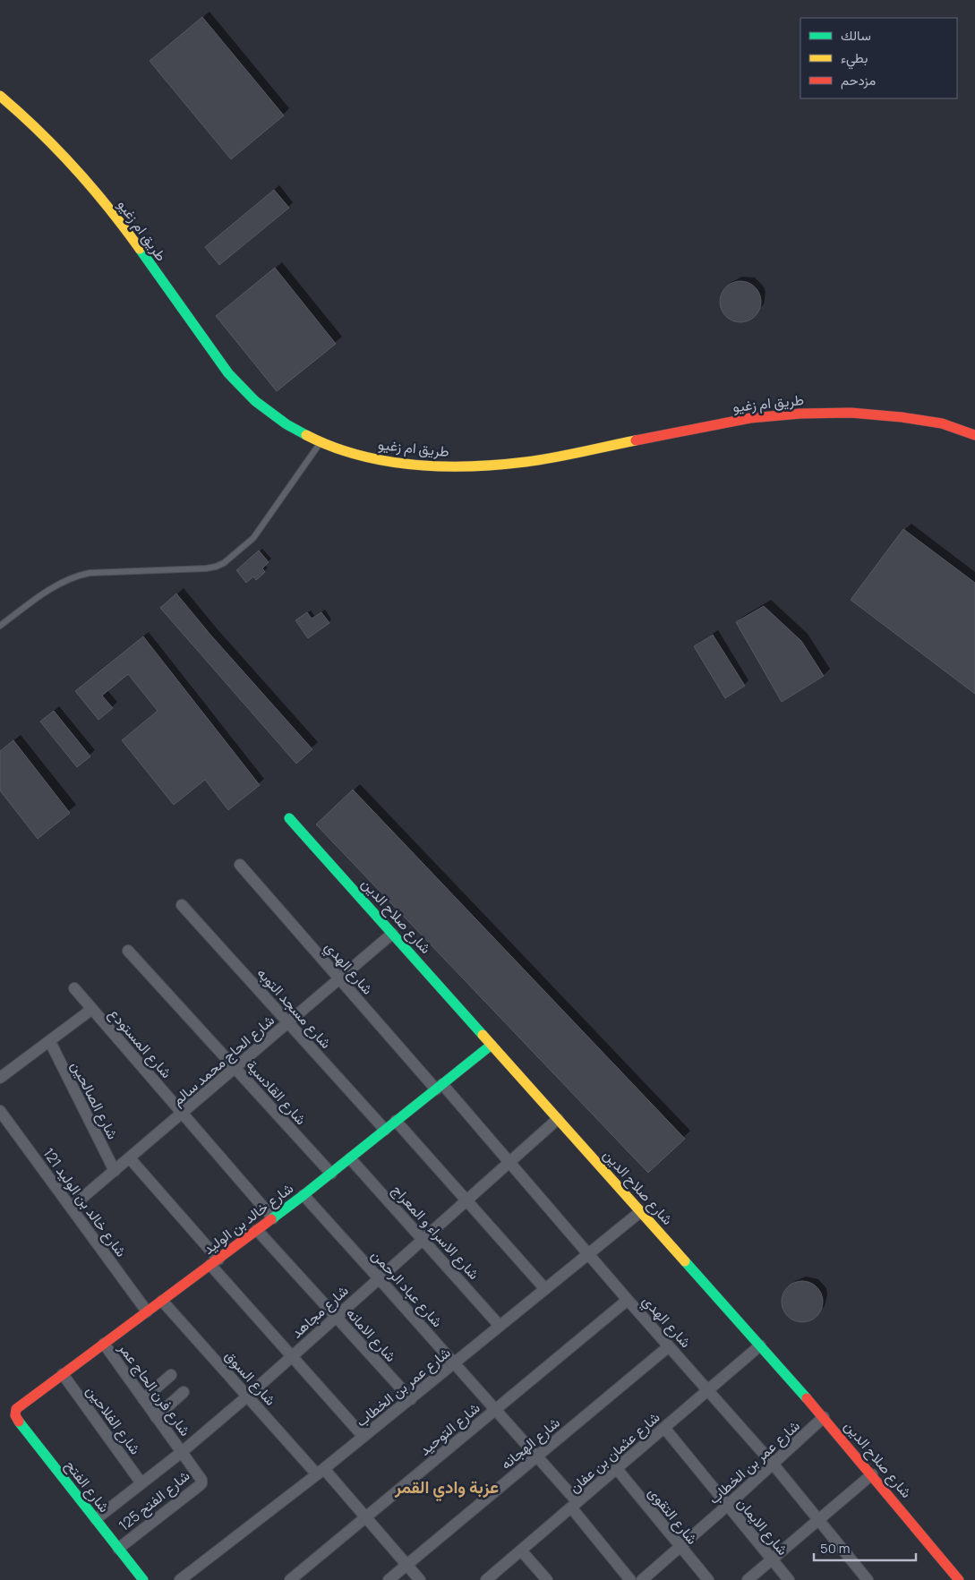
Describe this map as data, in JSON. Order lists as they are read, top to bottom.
{
  "streets": {
    "street": [
      "طريق ام زغيو",
      "شارع صلاح الدين",
      "شارع الهدي",
      "شارع مسجد التوبه",
      "شارع المستودع",
      "شارع الحاج محمد سالم",
      "شارع القادسية",
      "شارع الصالحين",
      "شارع خالد بن الوليد 121",
      "شارع خالد بن الوليد",
      "شارع الاسراء و المعراج",
      "شارع عباد الرحمن",
      "شارع مجاهد",
      "شارع الامانه",
      "شارع السوق",
      "شارع عمر بن الخطاب",
      "شارع فرن الحاج عمر",
      "شارع الفلاحين",
      "شارع التوحيد",
      "شارع الهجانه",
      "شارع عثمان بن عفان",
      "شارع الفتح",
      "شارع الفتح 125",
      "شارع التقوى",
      "شارع الايمان"
    ]
  },
  "crossings": [
    ["شارع صلاح الدين", "شارع الحاج محمد سالم"],
    ["شارع صلاح الدين", "شارع خالد بن الوليد"],
    ["شارع صلاح الدين", "شارع مجاهد"],
    ["شارع صلاح الدين", "شارع عمر بن الخطاب"],
    ["شارع صلاح الدين", "شارع عثمان بن عفان"],
    ["شارع الهدي", "شارع الحاج محمد سالم"],
    ["شارع الهدي", "شارع خالد بن الوليد"],
    ["شارع الهدي", "شارع مجاهد"],
    ["شارع الهدي", "شارع عمر بن الخطاب"],
    ["شارع الهدي", "شارع التوحيد"],
    ["شارع الهدي", "شارع الهجانه"],
    ["شارع الهدي", "شارع عثمان بن عفان"],
    ["شارع مسجد التوبه", "شارع الحاج محمد سالم"],
    ["شارع مسجد التوبه", "شارع خالد بن الوليد"],
    ["شارع المستودع", "شارع الحاج محمد سالم"],
    ["شارع المستودع", "شارع خالد بن الوليد"],
    ["شارع الحاج محمد سالم", "شارع القادسية"],
    ["شارع الحاج محمد سالم", "شارع الصالحين"],
    ["شارع الحاج محمد سالم", "شارع خالد بن الوليد 121"],
    ["شارع القادسية", "شارع خالد بن الوليد"],
    ["شارع خالد بن الوليد 121", "شارع خالد بن الوليد"],
    ["شارع خالد بن الوليد", "شارع الاسراء و المعراج"],
    ["شارع خالد بن الوليد", "شارع عباد الرحمن"],
    ["شارع خالد بن الوليد", "شارع الامانه"],
    ["شارع خالد بن الوليد", "شارع السوق"],
    ["شارع خالد بن الوليد", "شارع فرن الحاج عمر"],
    ["شارع خالد بن الوليد", "شارع الفلاحين"],
    ["شارع خالد بن الوليد", "شارع الفتح"],
    ["شارع الاسراء و المعراج", "شارع مجاهد"],
    ["شارع الاسراء و المعراج", "شارع عمر بن الخطاب"],
    ["شارع عباد الرحمن", "شارع مجاهد"],
    ["شارع عباد الرحمن", "شارع عمر بن الخطاب"],
    ["شارع عباد الرحمن", "شارع التوحيد"],
    ["شارع عباد الرحمن", "شارع الهجانه"],
    ["شارع عباد الرحمن", "شارع عثمان بن عفان"],
    ["شارع مجاهد", "شارع الامانه"],
    ["شارع مجاهد", "شارع السوق"],
    ["شارع مجاهد", "شارع فرن الحاج عمر"],
    ["شارع مجاهد", "شارع الفلاحين"],
    ["شارع مجاهد", "شارع الفتح"],
    ["شارع مجاهد", "شارع الفتح 125"],
    ["شارع الامانه", "شارع عمر بن الخطاب"],
    ["شارع السوق", "شارع عمر بن الخطاب"],
    ["شارع السوق", "شارع التوحيد"],
    ["شارع السوق", "شارع الهجانه"],
    ["شارع عمر بن الخطاب", "شارع التقوى"],
    ["شارع عمر بن الخطاب", "شارع الايمان"],
    ["شارع فرن الحاج عمر", "شارع الفتح 125"],
    ["شارع عثمان بن عفان", "شارع التقوى"],
    ["شارع عثمان بن عفان", "شارع الايمان"],
    ["شارع الفتح", "شارع الفتح 125"]
  ],
  "districts": ["عزبة وادي القمر"],
  "legend": ["سالك", "بطيء", "مزدحم"],
  "scale_bar": "50 m"
}
